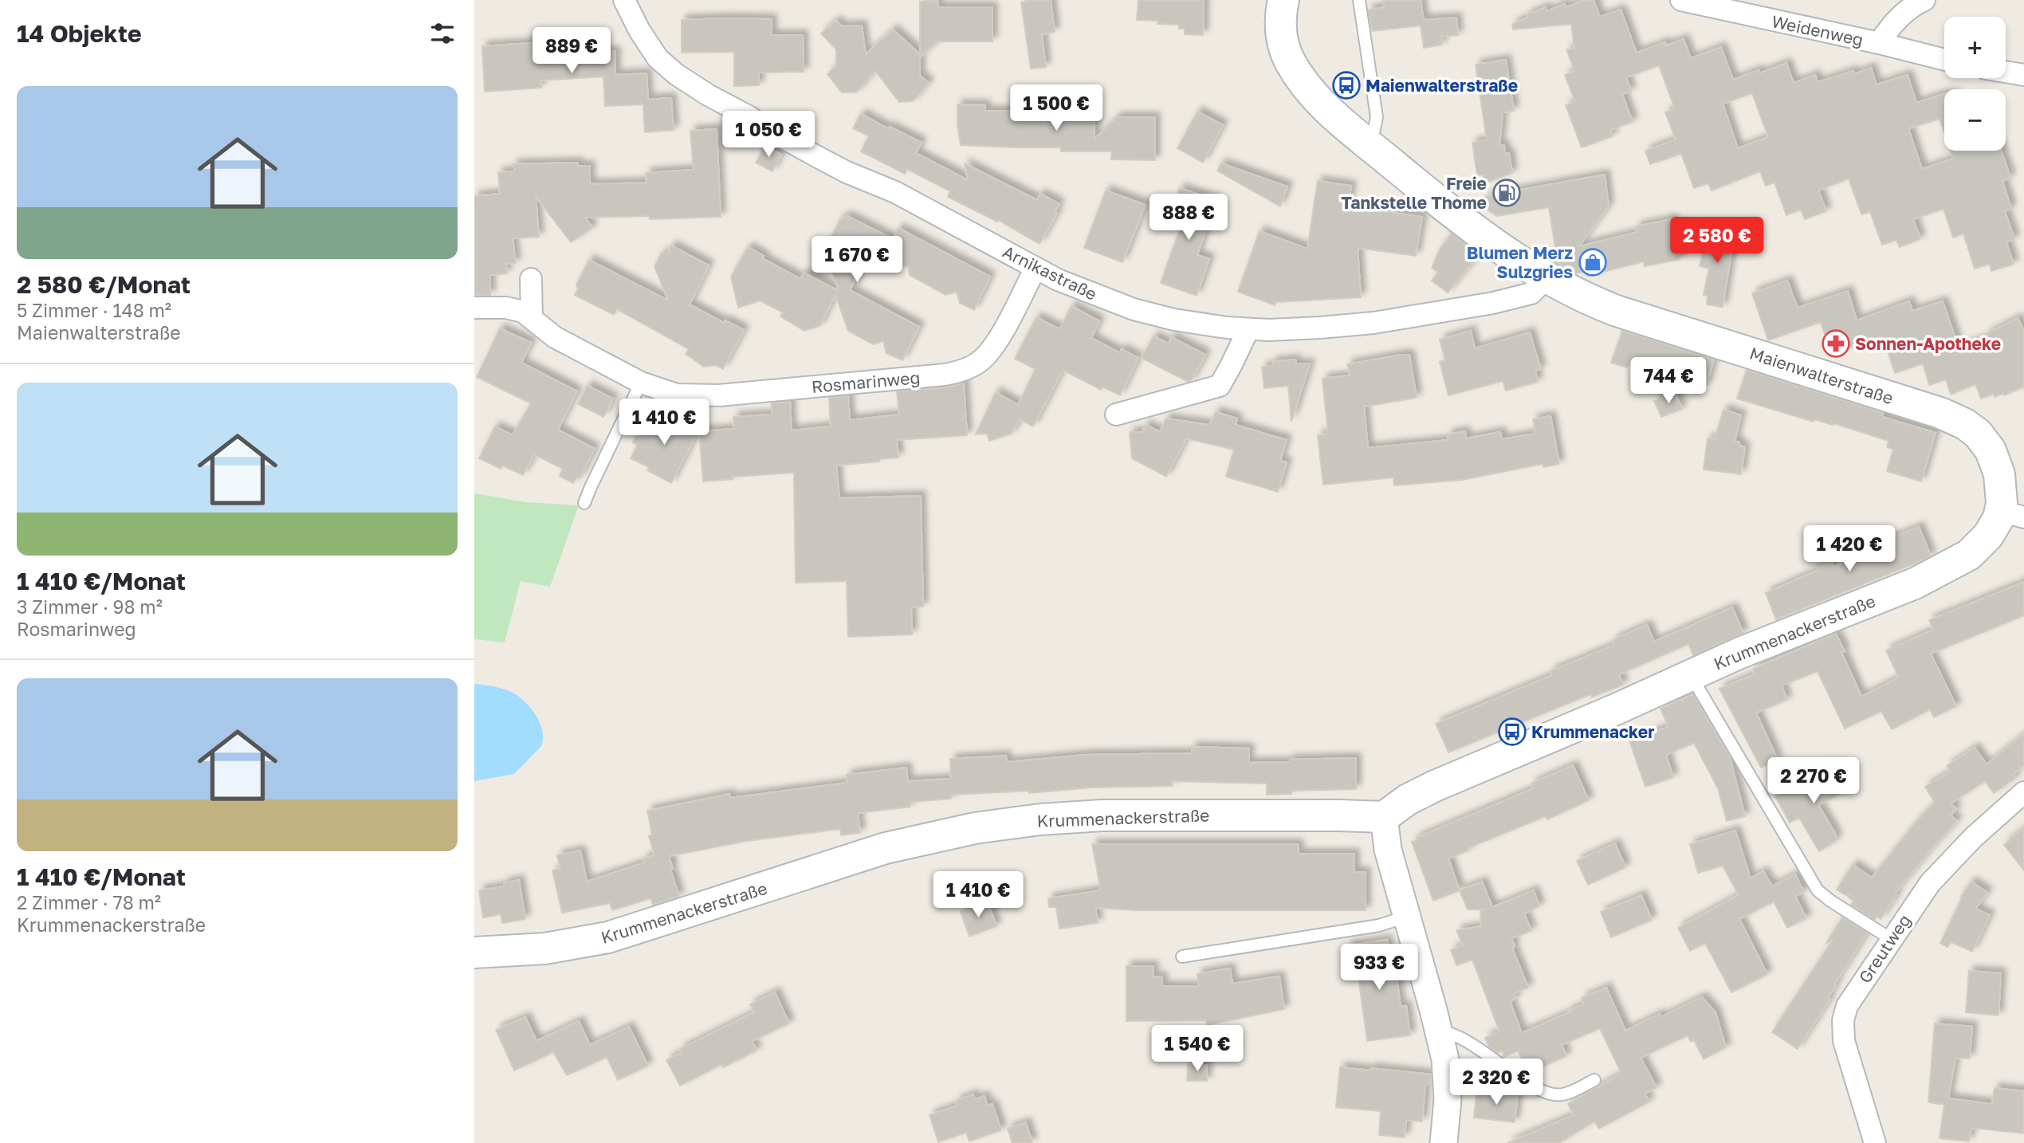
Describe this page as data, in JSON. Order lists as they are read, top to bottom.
{
  "streets": {
    "main road": ["Maienwalterstraße", "Krummenackerstraße"],
    "street": [
      "Weidenweg",
      "Arnikastraße",
      "Rosmarinweg",
      "Greutweg"
    ]
  },
  "crossings": [
    ["Arnikastraße", "Maienwalterstraße"],
    ["Arnikastraße", "Rosmarinweg"],
    ["Maienwalterstraße", "Krummenackerstraße"],
    ["Krummenackerstraße", "Greutweg"]
  ],
  "places": {
    "bus stop": ["Maienwalterstraße", "Krummenacker"],
    "fuel station": ["Freie Tankstelle Thome"],
    "shop": ["Blumen Merz Sulzgries"],
    "pharmacy": ["Sonnen-Apotheke"]
  },
  "page": {
    "heading": "14 Objekte",
    "map_buttons": ["+", "−"],
    "price": [
      "889 €",
      "1 500 €",
      "1 050 €",
      "888 €",
      "2 580 €",
      "1 670 €",
      "744 €",
      "1 410 €",
      "1 420 €",
      "2 270 €",
      "1 410 €",
      "933 €",
      "1 540 €",
      "2 320 €"
    ],
    "list": [
      {
        "name": "2 580 €/Monat",
        "note": "5 Zimmer · 148 m² · Maienwalterstraße"
      },
      {
        "name": "1 410 €/Monat",
        "note": "3 Zimmer · 98 m² · Rosmarinweg"
      },
      {
        "name": "1 410 €/Monat",
        "note": "2 Zimmer · 78 m² · Krummenackerstraße"
      }
    ]
  }
}
